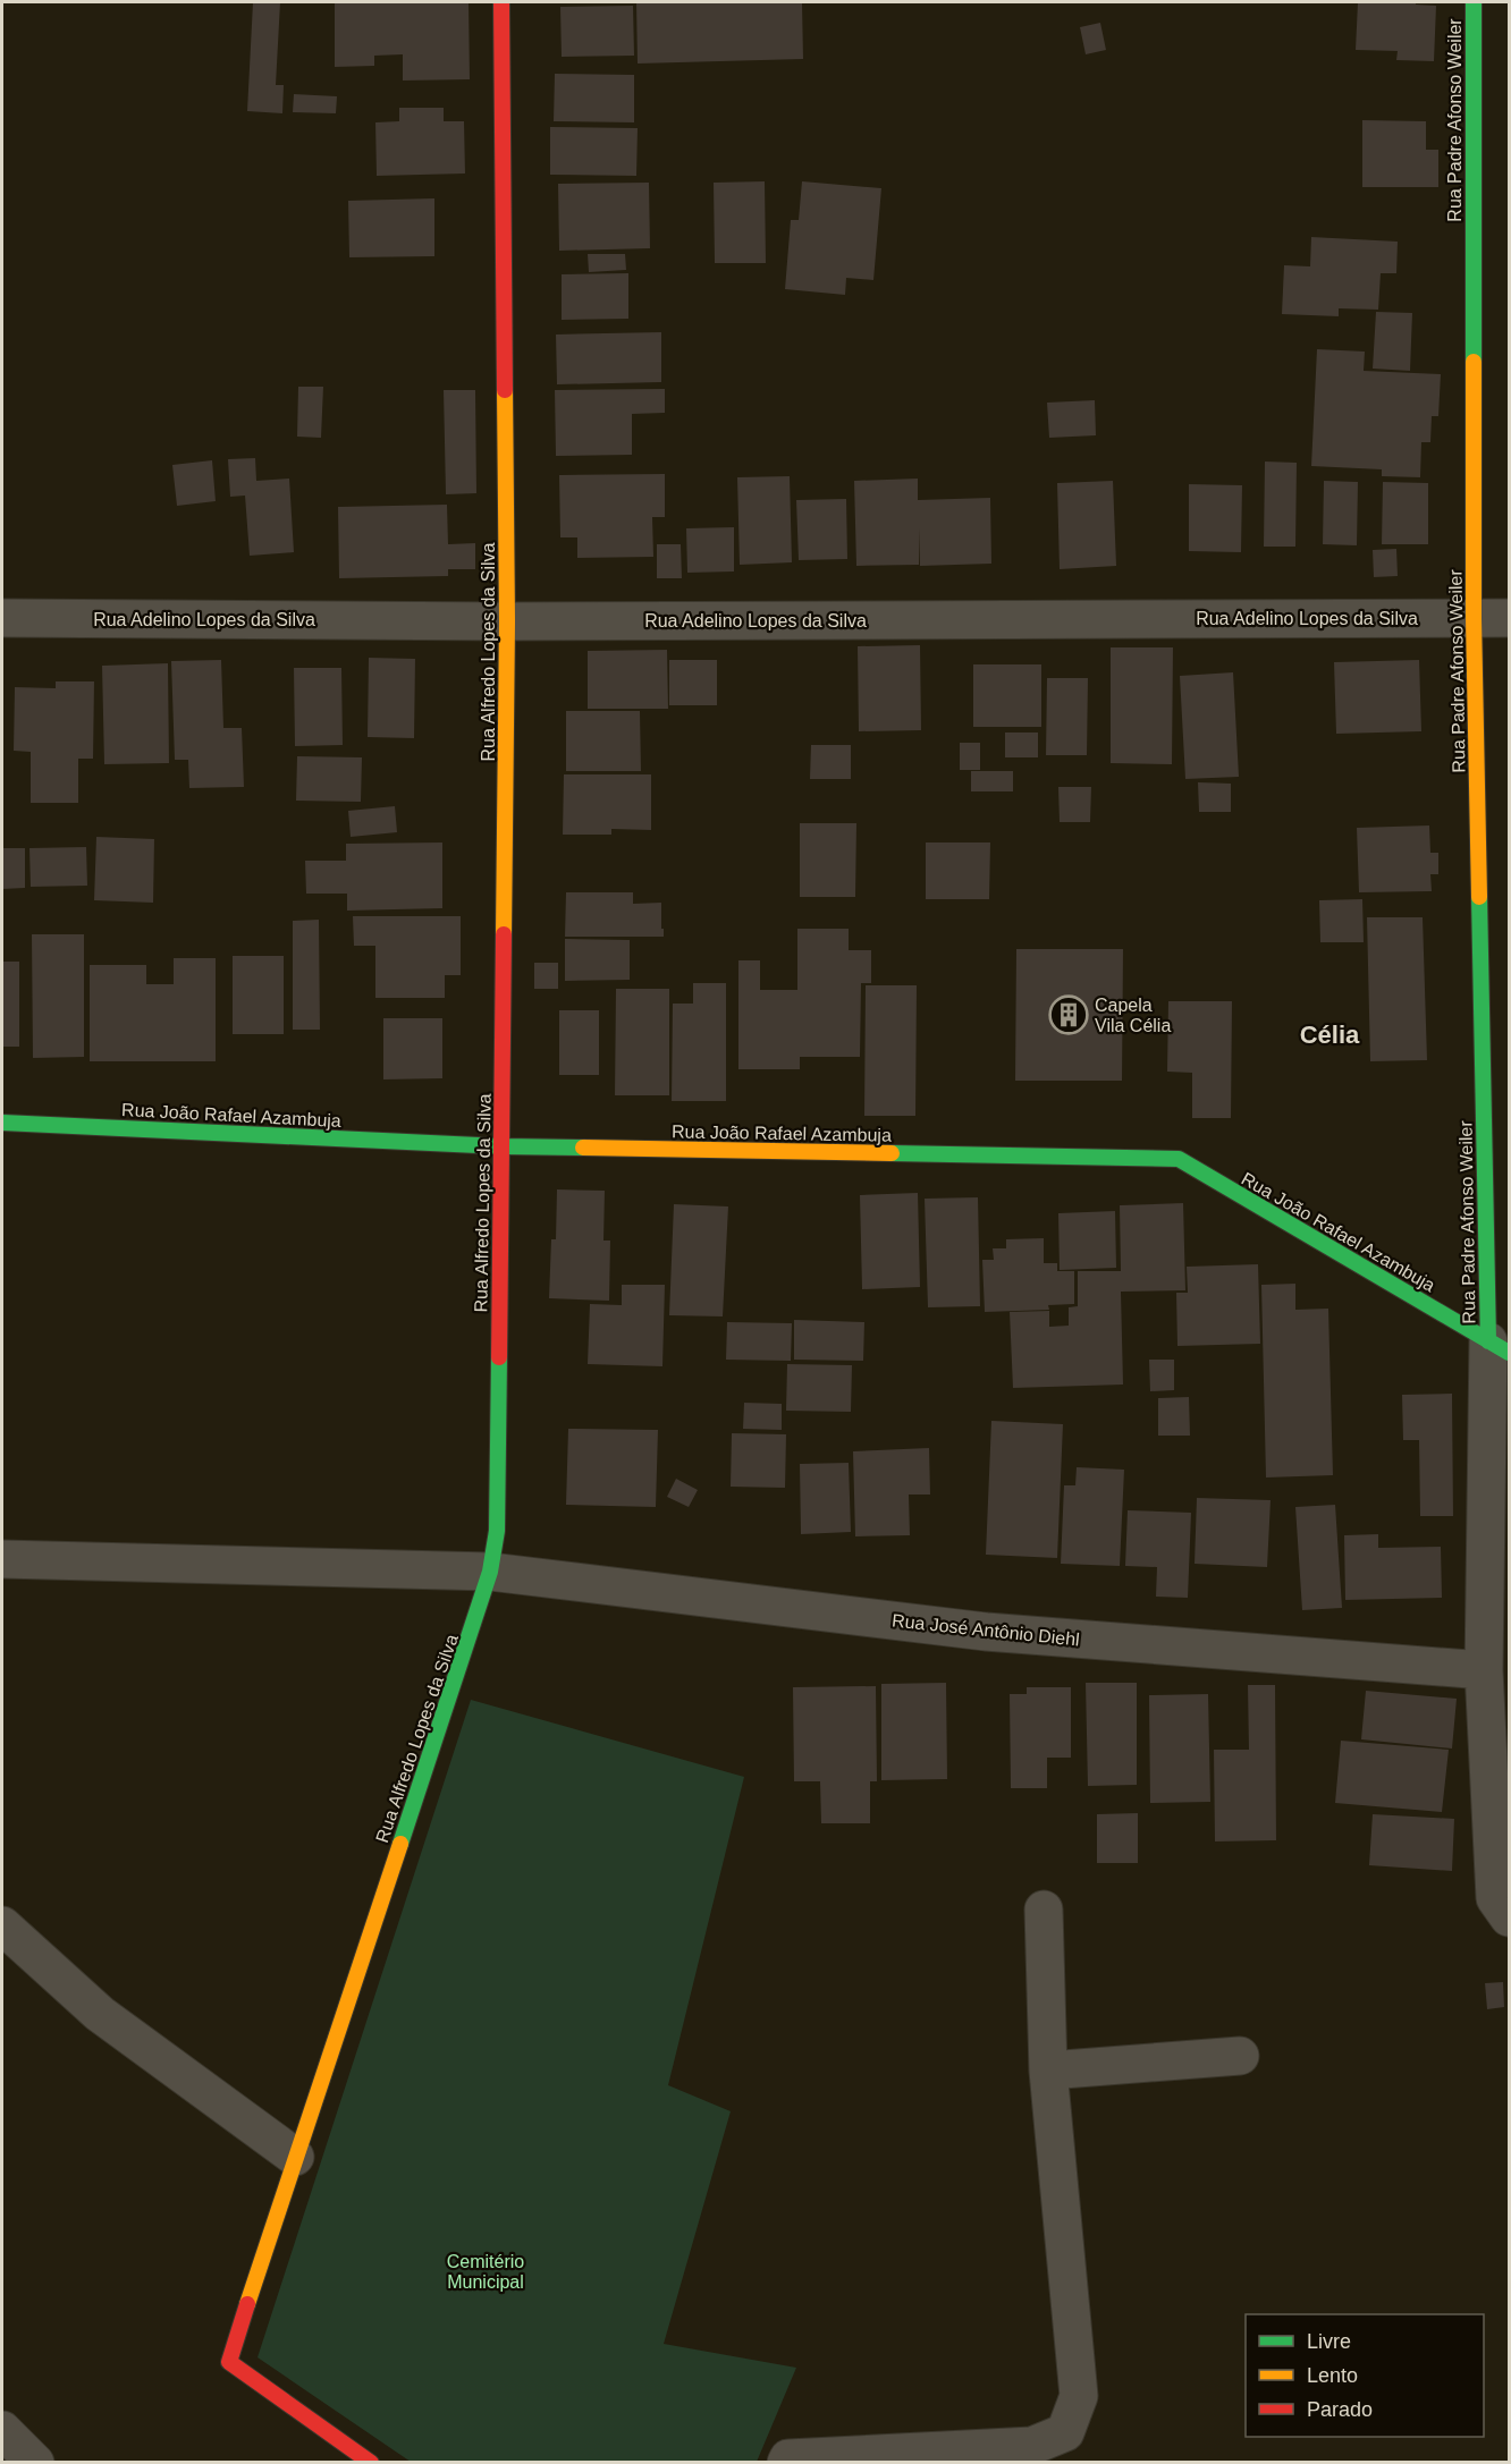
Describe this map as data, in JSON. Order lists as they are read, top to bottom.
{
  "streets": {
    "street": [
      "Rua Padre Afonso Weiler",
      "Rua Adelino Lopes da Silva",
      "Rua Alfredo Lopes da Silva",
      "Rua João Rafael Azambuja",
      "Rua José Antônio Diehl"
    ]
  },
  "crossings": [
    ["Rua Padre Afonso Weiler", "Rua Adelino Lopes da Silva"],
    ["Rua Padre Afonso Weiler", "Rua João Rafael Azambuja"],
    ["Rua Adelino Lopes da Silva", "Rua Alfredo Lopes da Silva"],
    ["Rua Alfredo Lopes da Silva", "Rua João Rafael Azambuja"],
    ["Rua Alfredo Lopes da Silva", "Rua José Antônio Diehl"]
  ],
  "districts": ["Célia"],
  "parks": ["Cemitério Municipal"],
  "places": {
    "building": ["Capela Vila Célia"]
  },
  "legend": ["Livre", "Lento", "Parado"]
}
